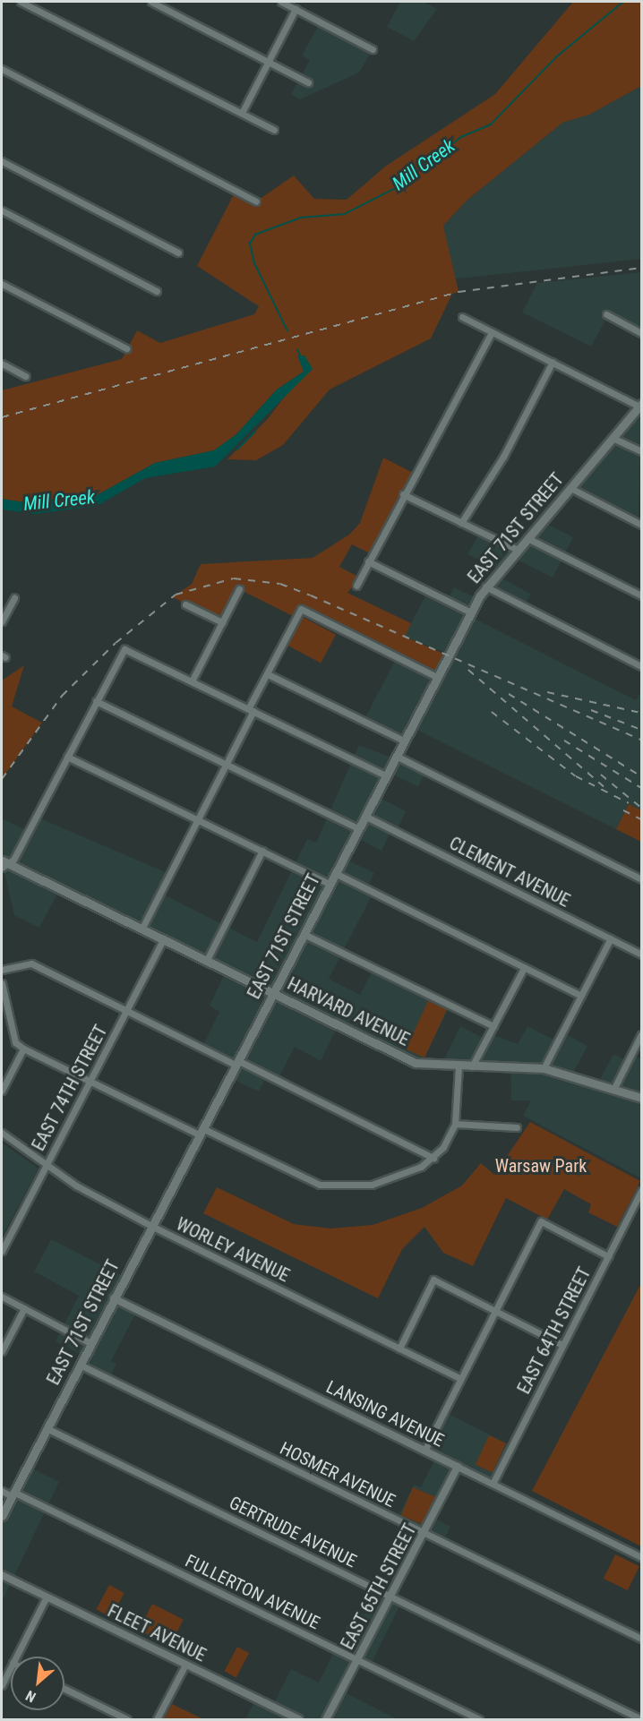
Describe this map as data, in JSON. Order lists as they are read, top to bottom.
{
  "streets": {
    "main road": ["EAST 71ST STREET", "HARVARD AVENUE"],
    "street": [
      "CLEMENT AVENUE",
      "EAST 74TH STREET",
      "WORLEY AVENUE",
      "EAST 64TH STREET",
      "LANSING AVENUE",
      "HOSMER AVENUE",
      "GERTRUDE AVENUE",
      "EAST 65TH STREET",
      "FULLERTON AVENUE",
      "FLEET AVENUE"
    ]
  },
  "crossings": [
    ["EAST 71ST STREET", "CLEMENT AVENUE"],
    ["EAST 71ST STREET", "HARVARD AVENUE"],
    ["EAST 71ST STREET", "WORLEY AVENUE"],
    ["EAST 71ST STREET", "LANSING AVENUE"],
    ["EAST 71ST STREET", "HOSMER AVENUE"],
    ["EAST 71ST STREET", "GERTRUDE AVENUE"],
    ["EAST 71ST STREET", "FULLERTON AVENUE"],
    ["HARVARD AVENUE", "EAST 74TH STREET"],
    ["EAST 74TH STREET", "WORLEY AVENUE"],
    ["EAST 64TH STREET", "LANSING AVENUE"],
    ["LANSING AVENUE", "EAST 65TH STREET"],
    ["HOSMER AVENUE", "EAST 65TH STREET"],
    ["GERTRUDE AVENUE", "EAST 65TH STREET"],
    ["EAST 65TH STREET", "FULLERTON AVENUE"]
  ],
  "water": ["Mill Creek"],
  "parks": ["Warsaw Park"],
  "north": "bottom left"
}
